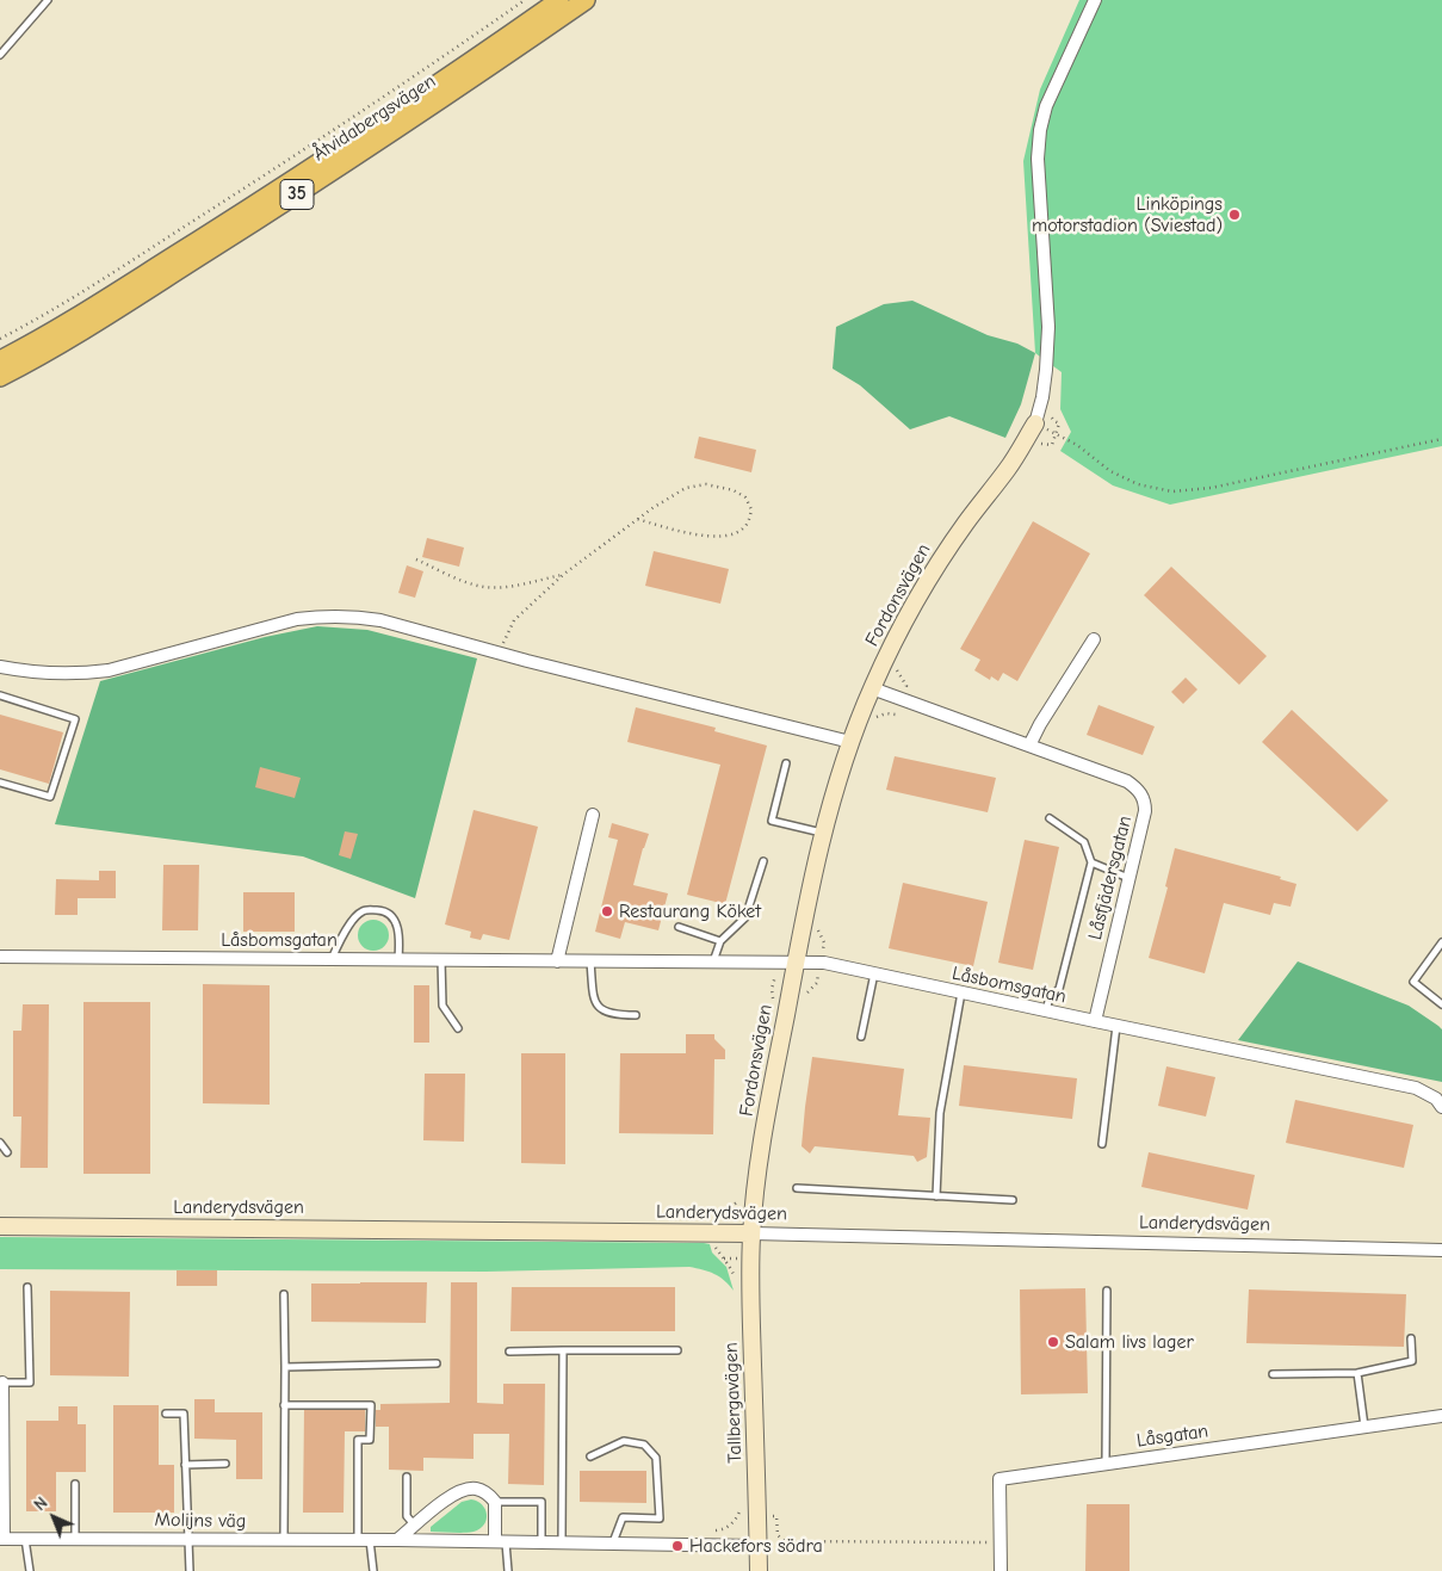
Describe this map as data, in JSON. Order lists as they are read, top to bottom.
{
  "streets": {
    "main road": ["Åtvidabergsvägen", "35"],
    "street": [
      "Fordonsvägen",
      "Låsfjädersgatan",
      "Låsbomsgatan",
      "Landerydsvägen",
      "Tallbergavägen",
      "Låsgatan",
      "Molijns väg"
    ]
  },
  "crossings": [
    ["Fordonsvägen", "Låsfjädersgatan"],
    ["Fordonsvägen", "Låsbomsgatan"],
    ["Fordonsvägen", "Landerydsvägen"],
    ["Fordonsvägen", "Tallbergavägen"],
    ["Låsfjädersgatan", "Låsbomsgatan"],
    ["Landerydsvägen", "Tallbergavägen"],
    ["Tallbergavägen", "Molijns väg"]
  ],
  "places": [
    "Linköpings motorstadion (Sviestad)",
    "Restaurang Köket",
    "Salam livs lager",
    "Hackefors södra"
  ],
  "north": "top left"
}
